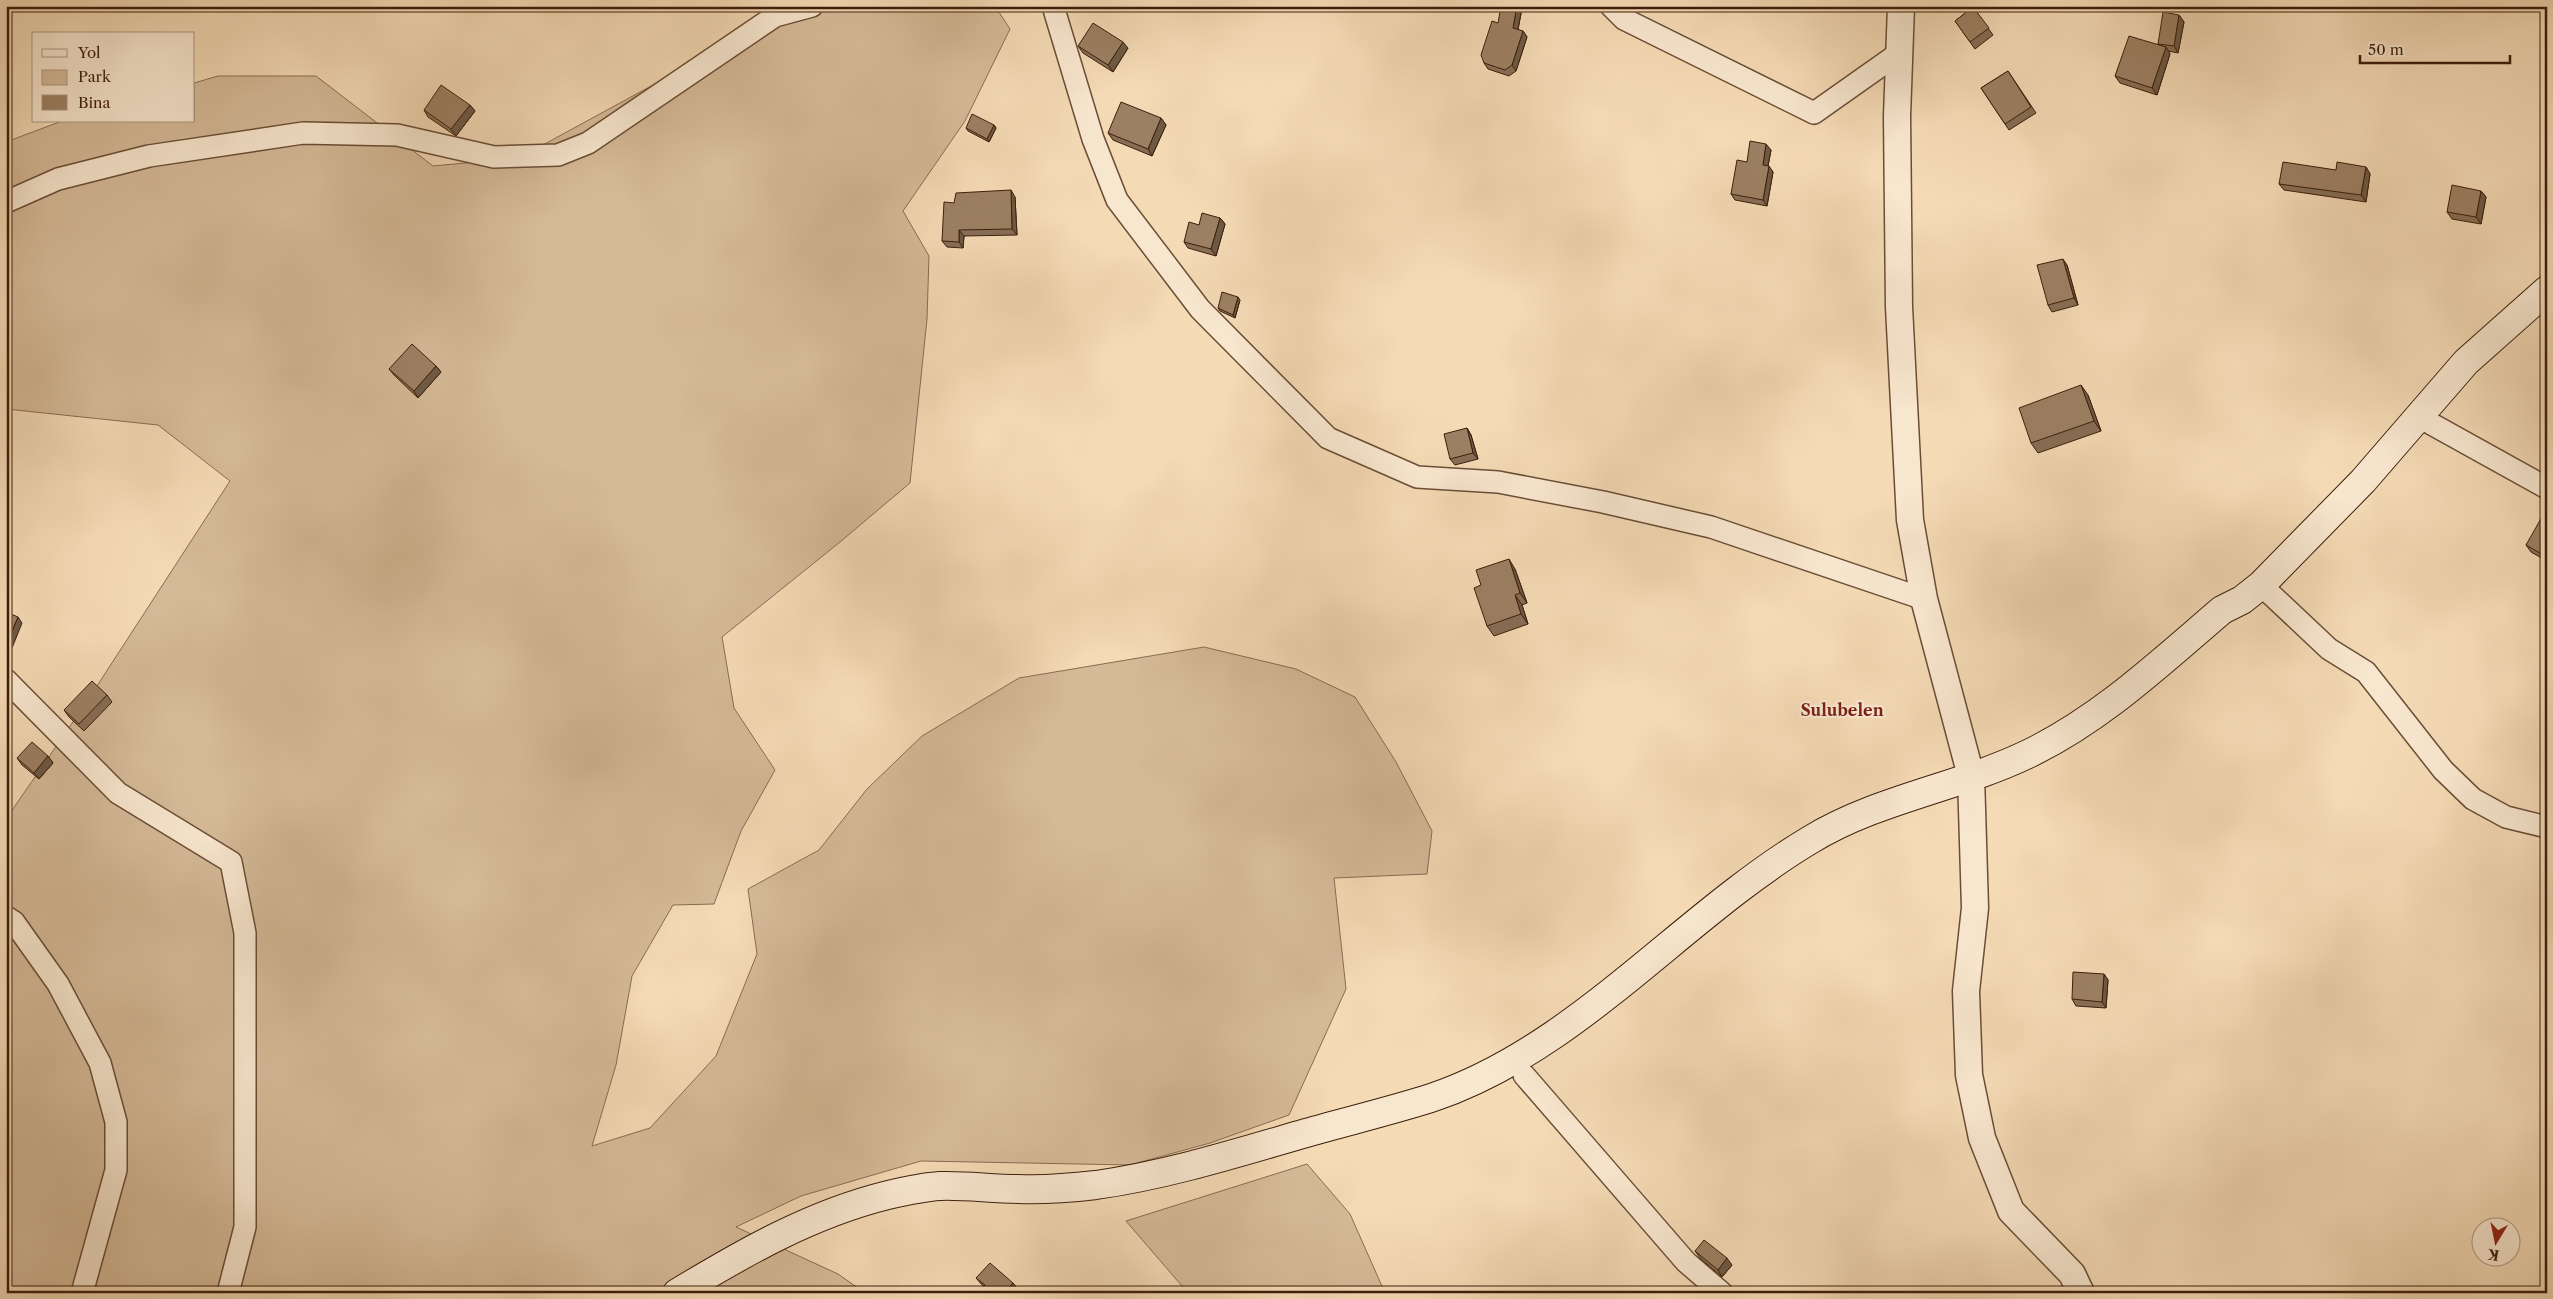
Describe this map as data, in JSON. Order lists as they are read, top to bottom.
{
  "districts": ["Sulubelen"],
  "legend": ["Yol", "Park", "Bina"],
  "scale_bar": "50 m",
  "north": "bottom"
}
